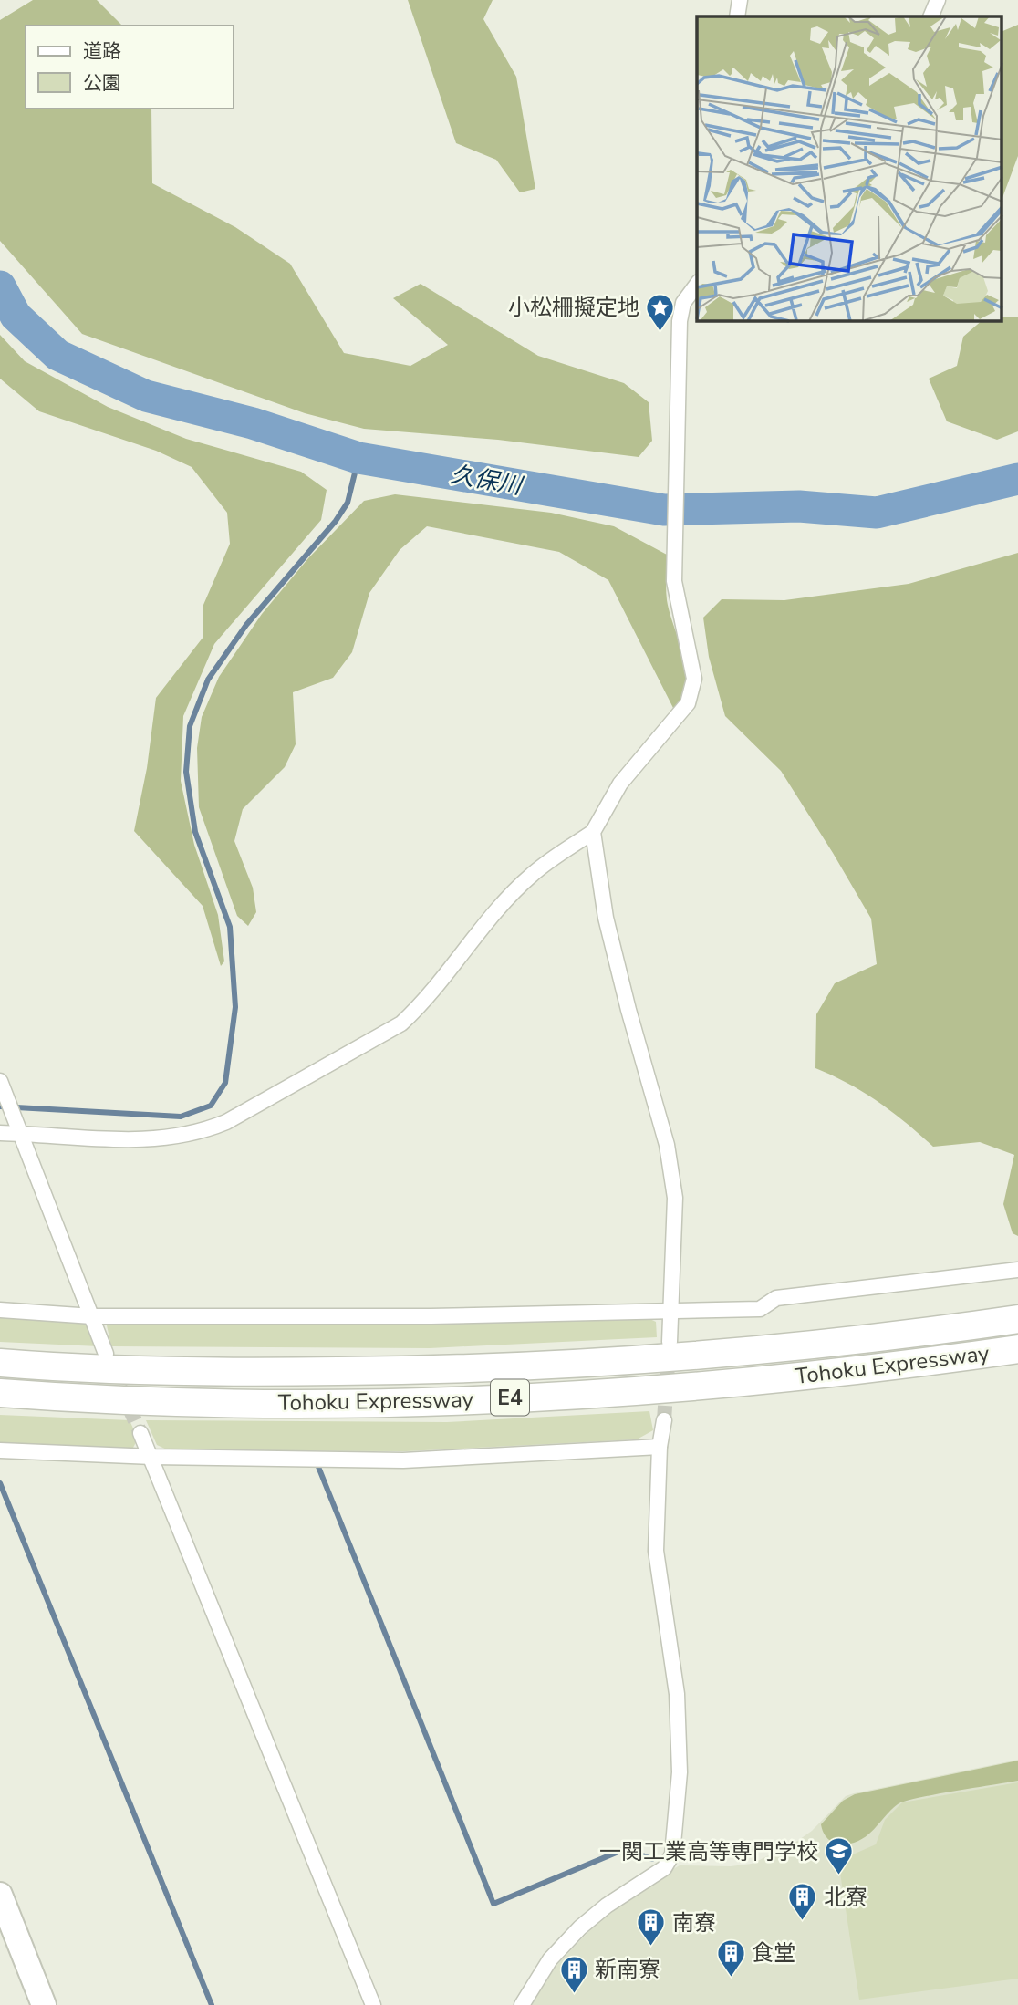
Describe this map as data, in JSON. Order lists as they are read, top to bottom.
{
  "streets": {
    "highway": ["Tohoku Expressway", "E4"]
  },
  "water": ["久保川"],
  "places": {
    "place": ["小松柵擬定地"],
    "school or university": ["一関工業高等専門学校"],
    "building": [
      "北寮",
      "南寮",
      "食堂",
      "新南寮"
    ]
  },
  "legend": ["道路", "公園"]
}
